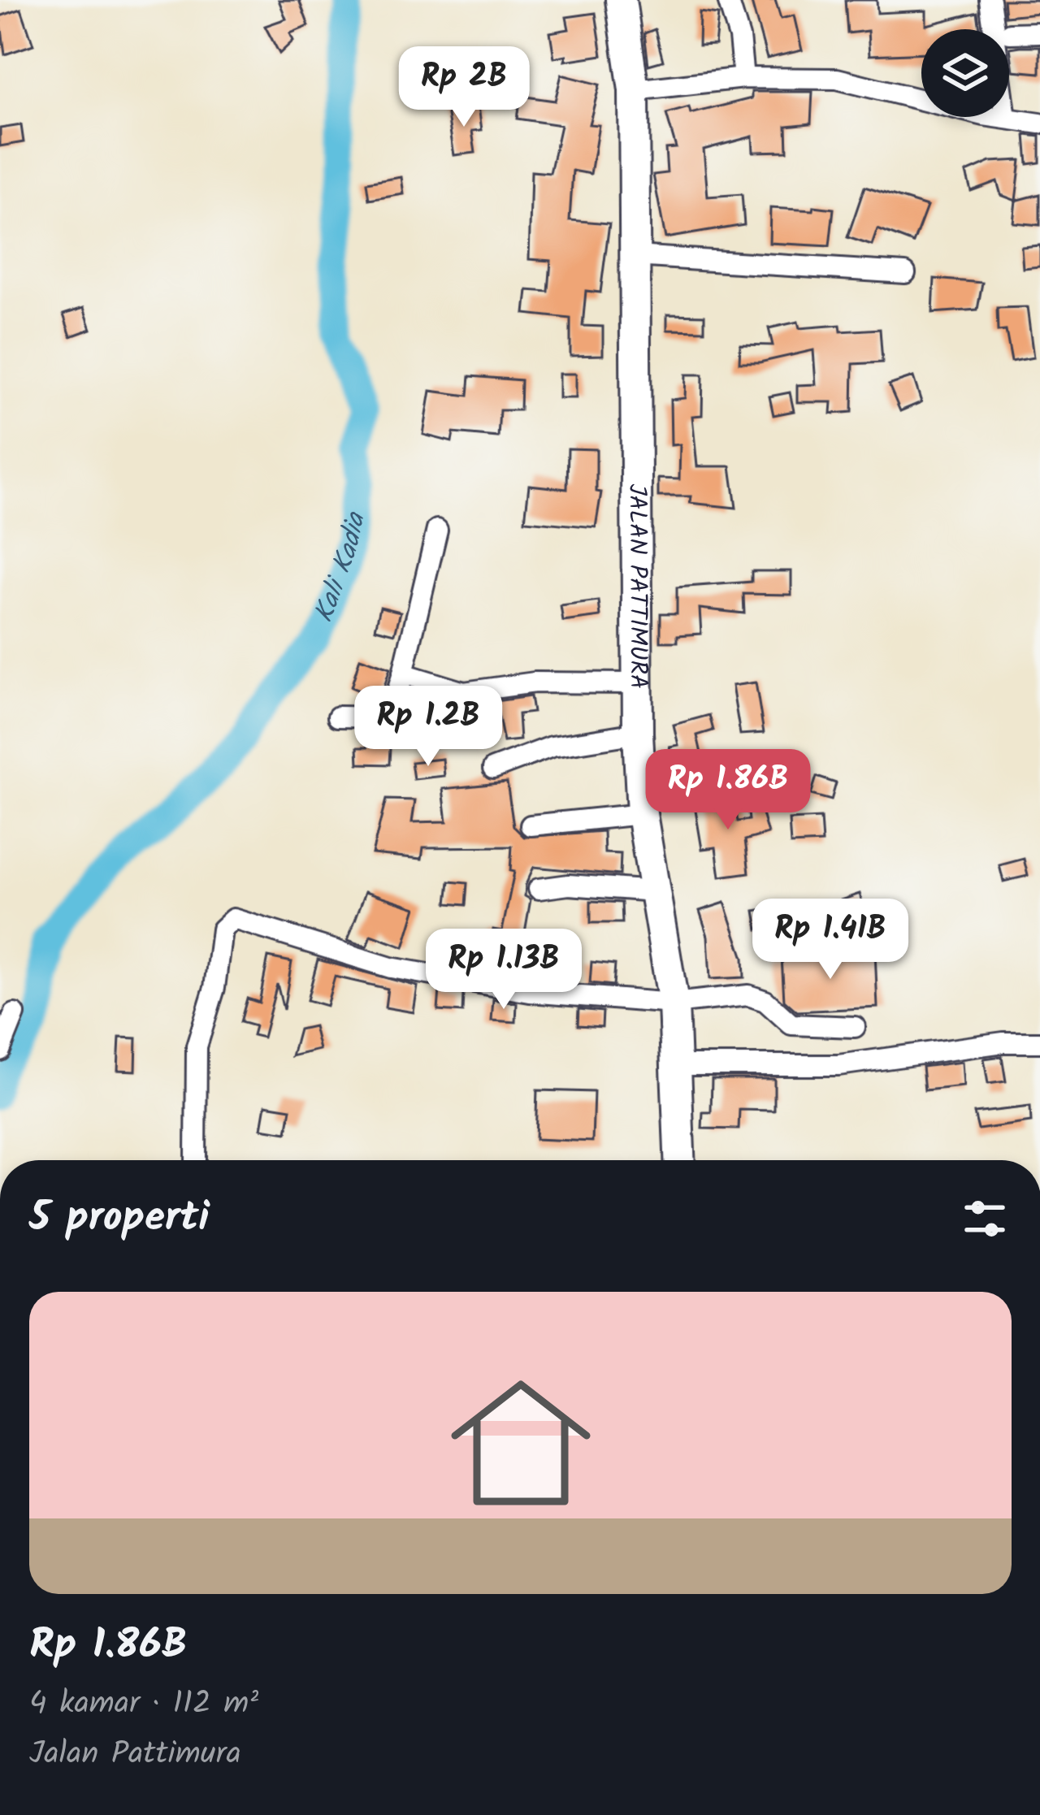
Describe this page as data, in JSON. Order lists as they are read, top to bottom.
{
  "streets": {
    "highway": ["JALAN PATTIMURA"]
  },
  "water": ["Kali Kadia"],
  "page": {
    "price": [
      "Rp 2B",
      "Rp 1.2B",
      "Rp 1.86B",
      "Rp 1.41B",
      "Rp 1.13B"
    ],
    "heading": "5 properti",
    "list": [
      {
        "name": "Rp 1.86B",
        "note": "4 kamar · 112 m² · Jalan Pattimura"
      }
    ]
  }
}
